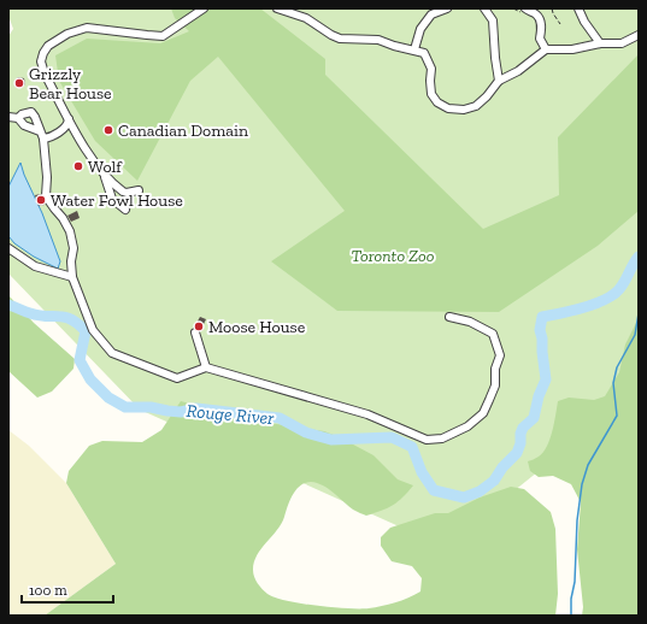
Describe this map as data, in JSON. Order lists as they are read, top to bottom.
{
  "water": ["Rouge River"],
  "parks": ["Toronto Zoo"],
  "places": [
    "Grizzly Bear House",
    "Canadian Domain",
    "Wolf",
    "Water Fowl House",
    "Moose House"
  ],
  "scale_bar": "100 m"
}
